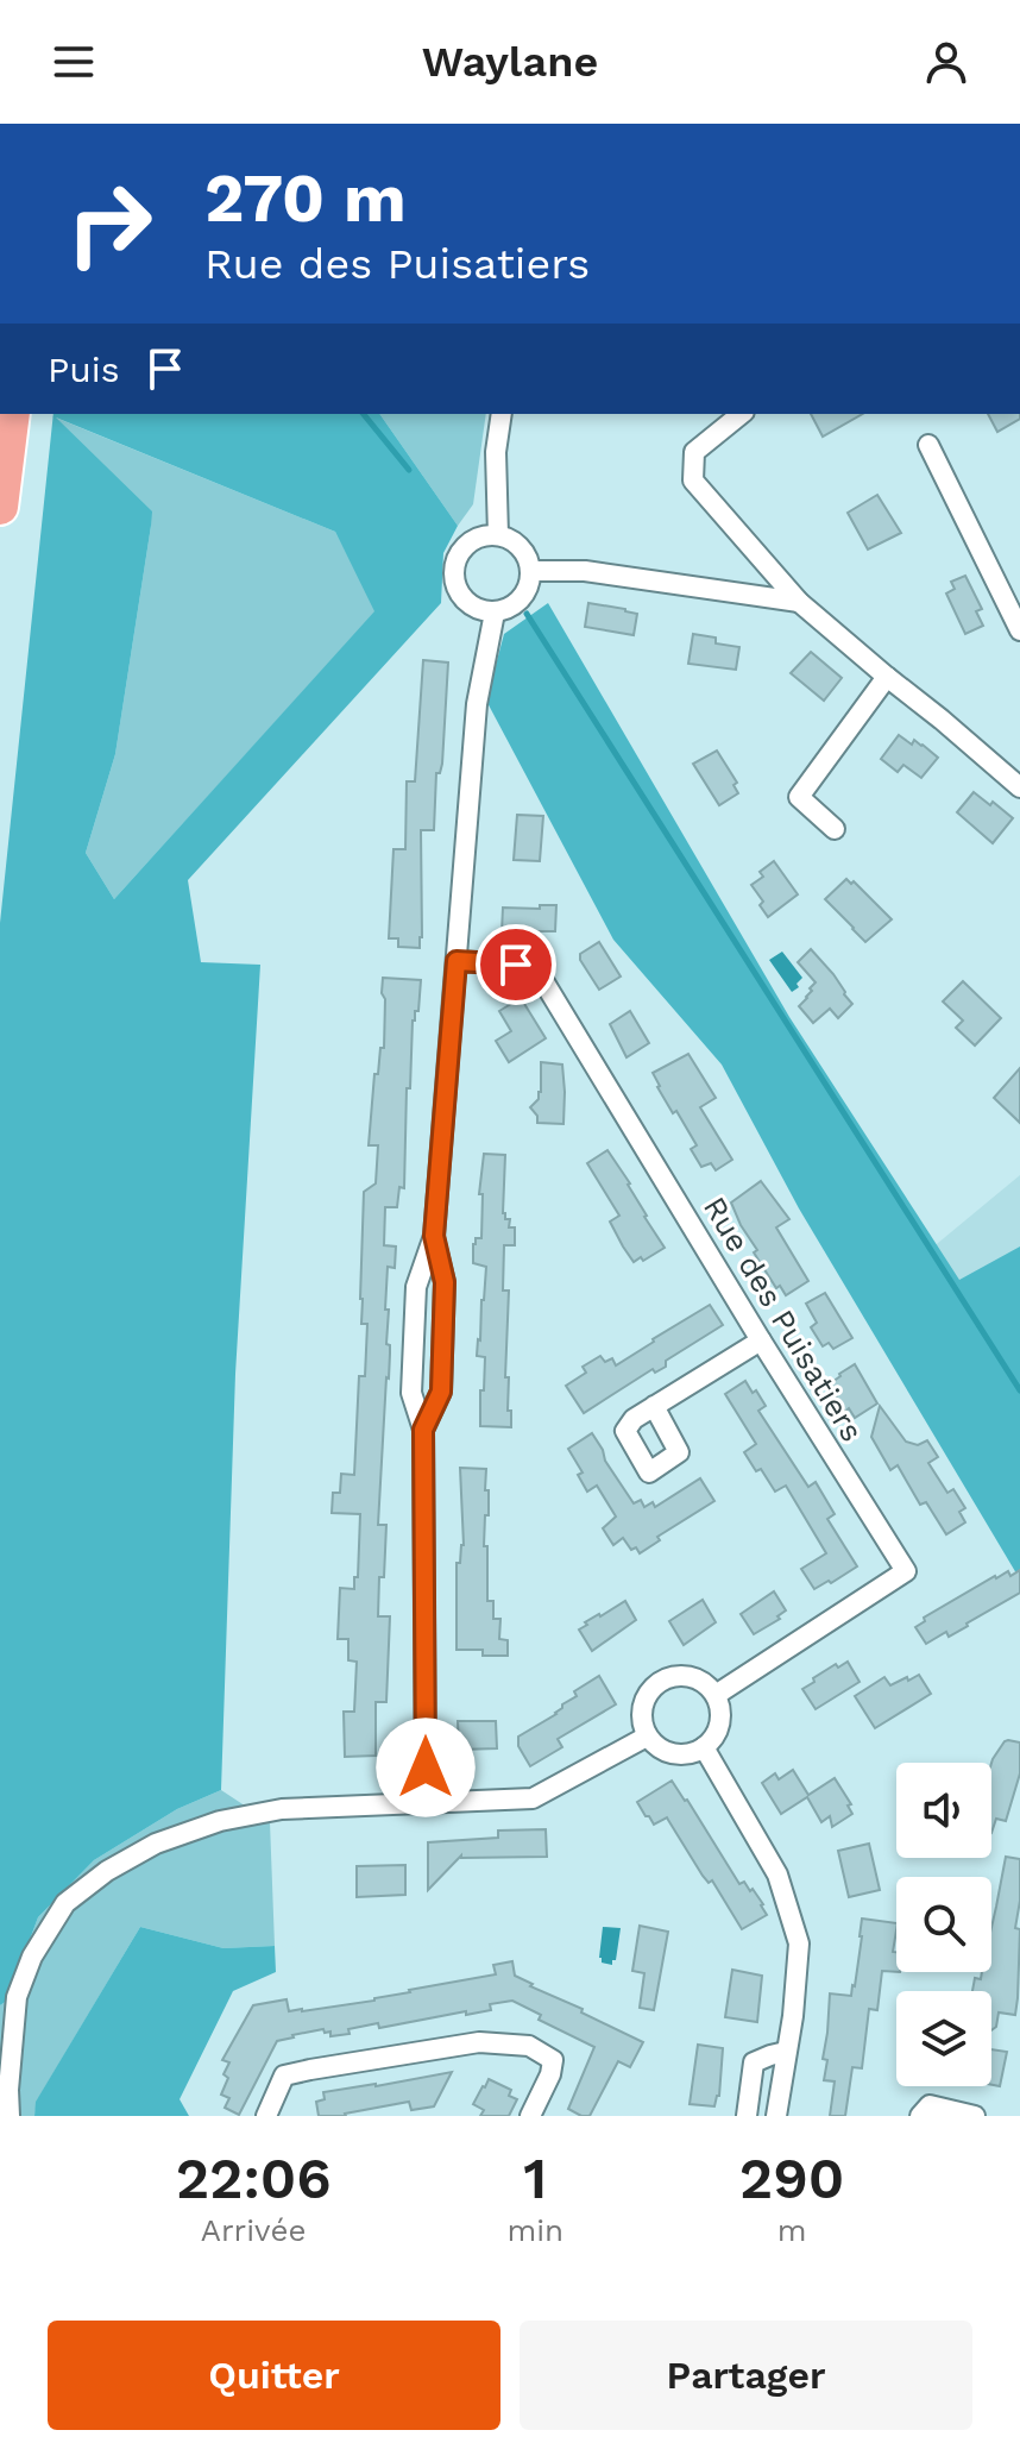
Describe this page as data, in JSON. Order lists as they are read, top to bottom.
{
  "streets": {
    "street": ["Rue des Puisatiers"]
  },
  "page": {
    "header": "Waylane",
    "turn": ["270 m", "Rue des Puisatiers"],
    "then": "Puis",
    "eta": [
      "22:06",
      "Arrivée",
      "1",
      "min",
      "290",
      "m"
    ],
    "buttons": ["Quitter", "Partager"]
  }
}
